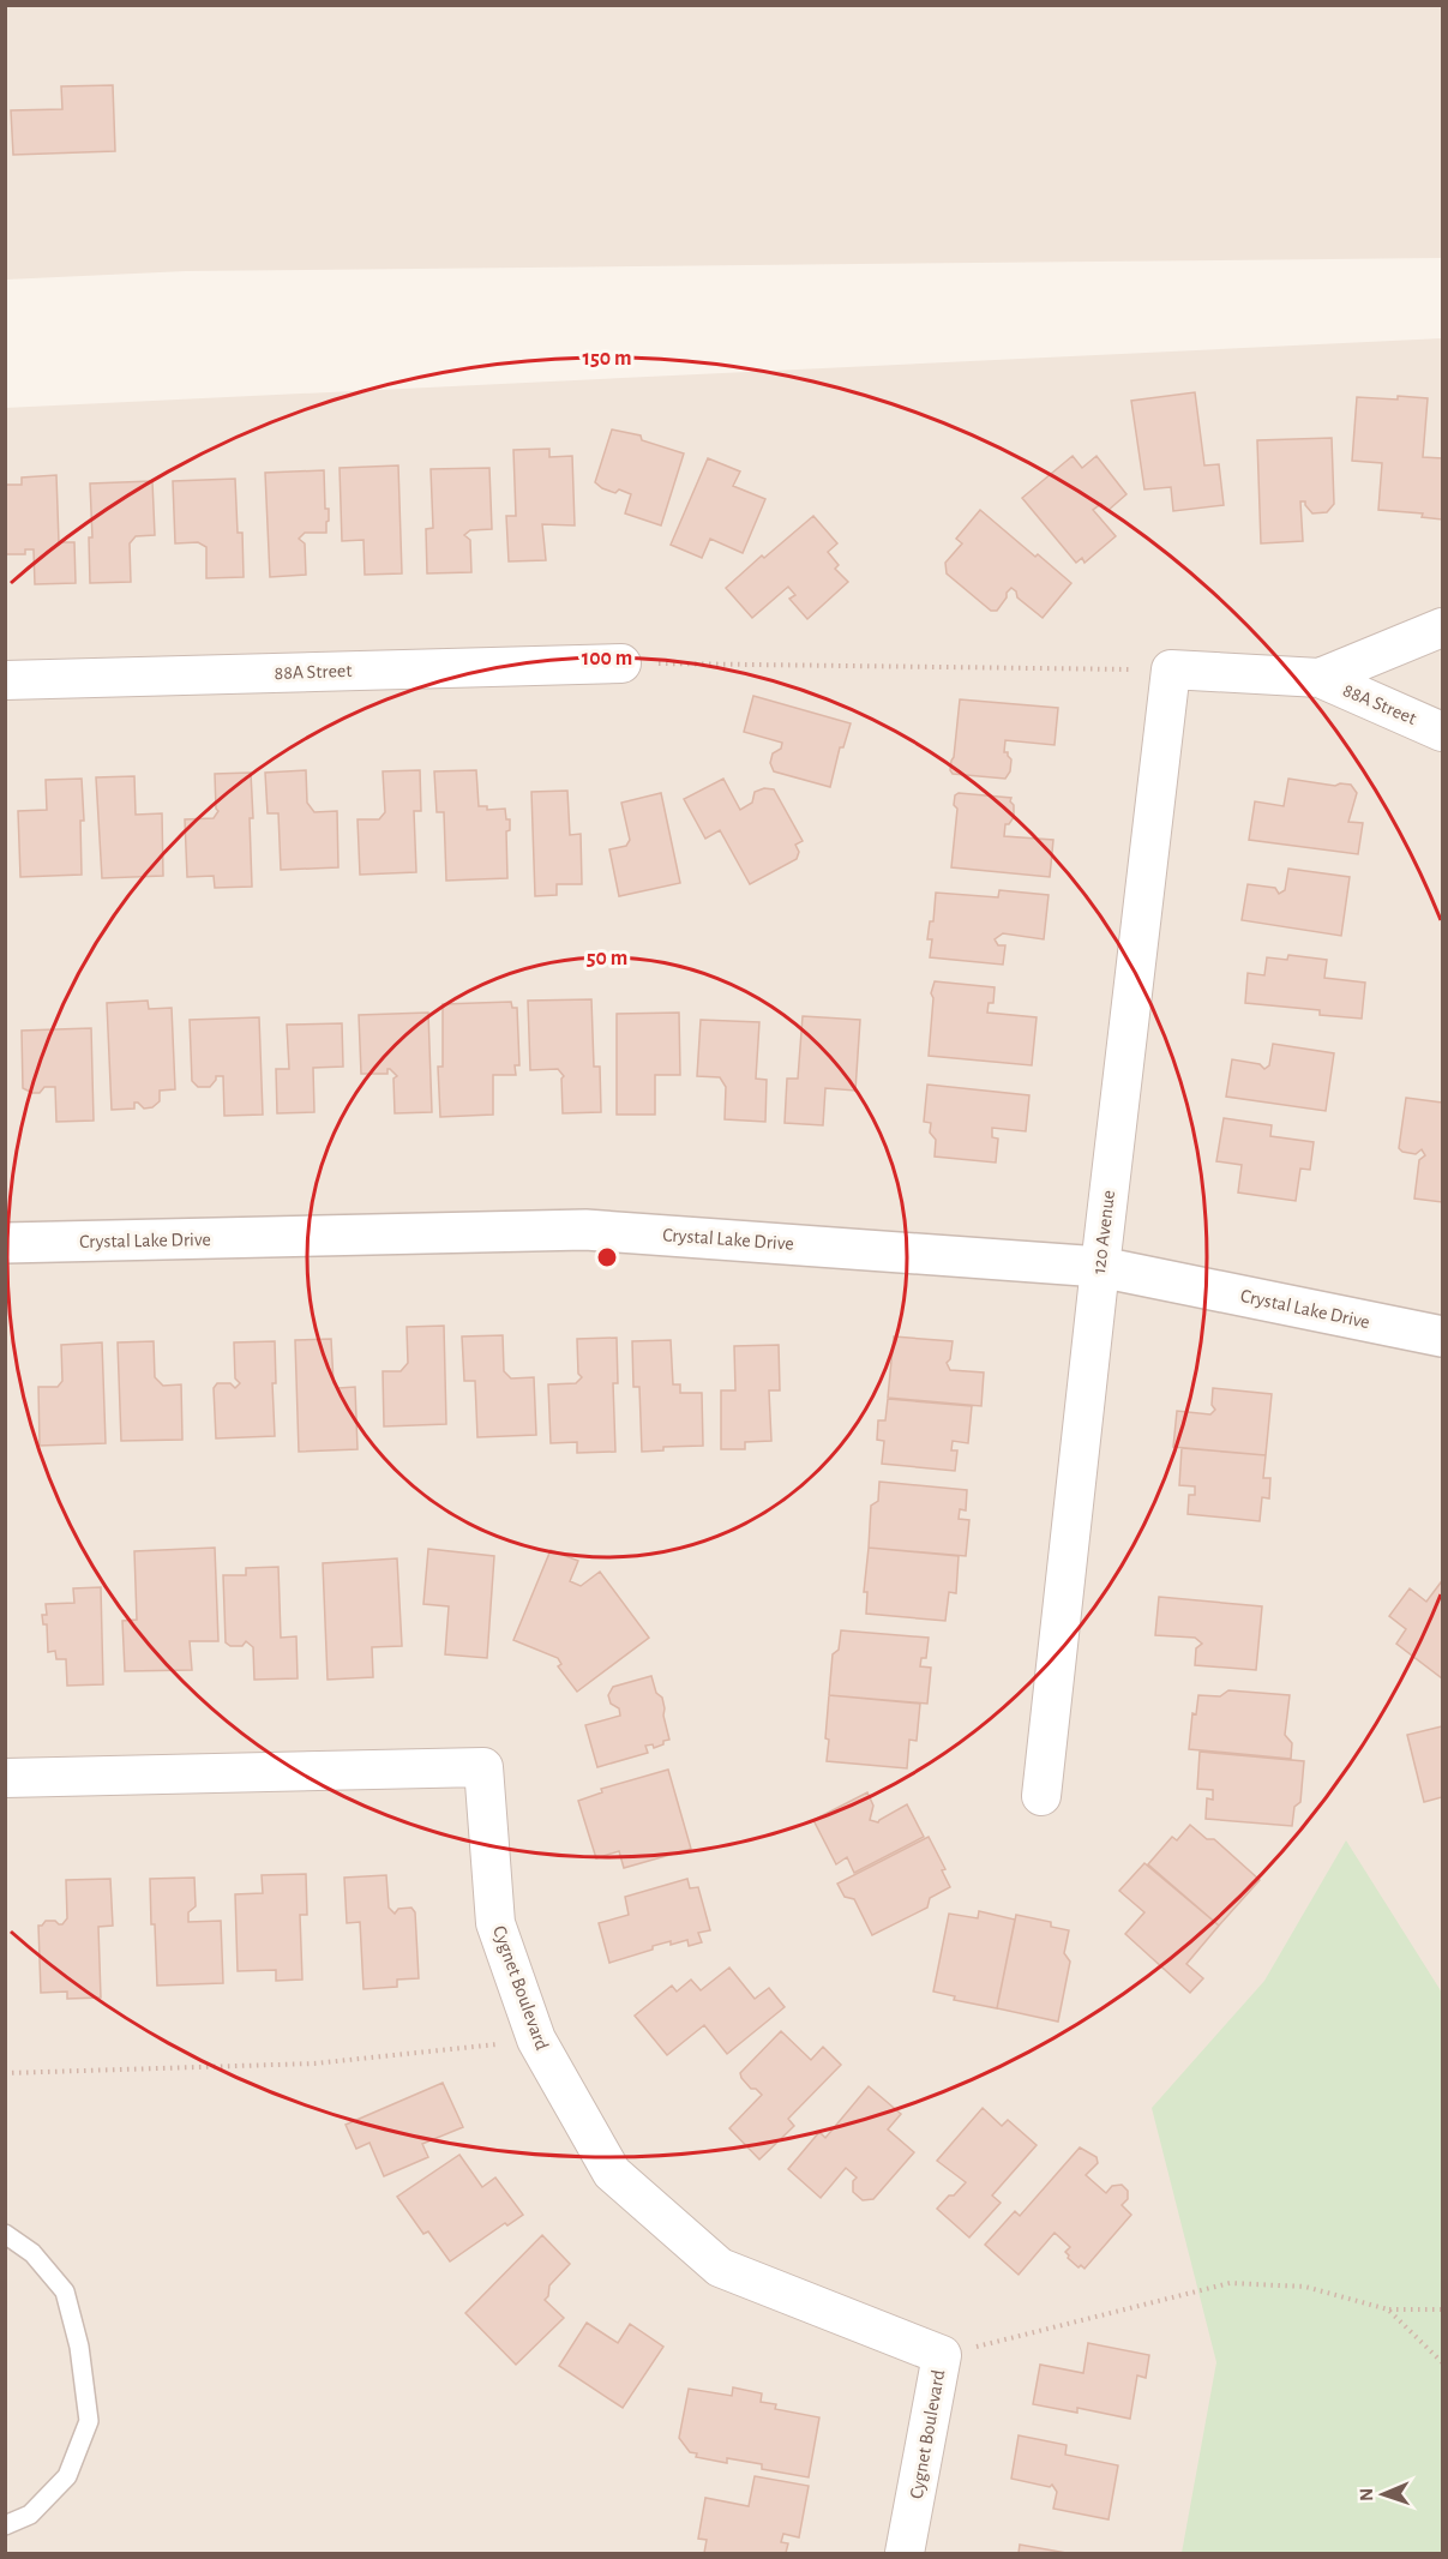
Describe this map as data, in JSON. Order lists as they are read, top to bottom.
{
  "streets": {
    "street": [
      "88A Street",
      "120 Avenue",
      "Crystal Lake Drive",
      "Cygnet Boulevard"
    ]
  },
  "crossings": [
    ["120 Avenue", "Crystal Lake Drive"]
  ],
  "north": "left",
  "rings": ["150 m", "100 m", "50 m"]
}
